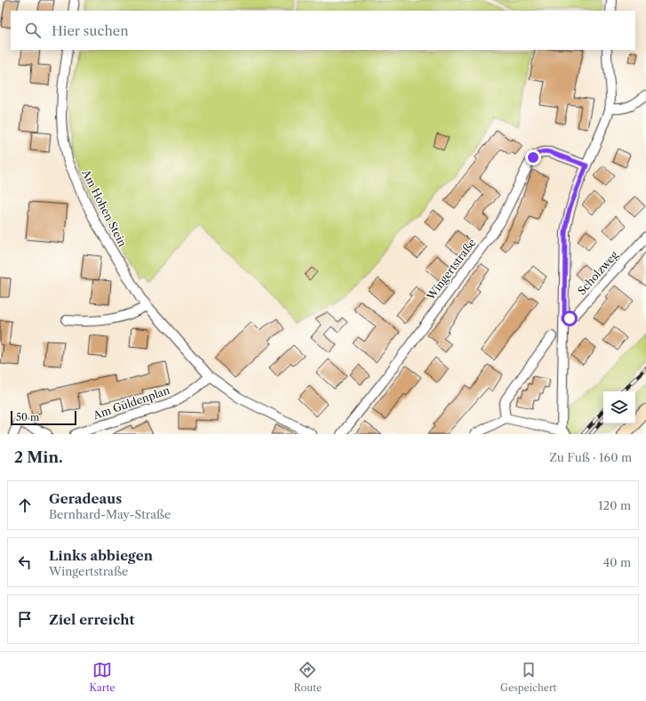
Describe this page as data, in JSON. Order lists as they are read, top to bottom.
{
  "streets": {
    "street": [
      "Am Hohen Stein",
      "Wingertstraße",
      "Scholzweg",
      "Am Güldenplan"
    ]
  },
  "crossings": [
    ["Am Hohen Stein", "Am Güldenplan"]
  ],
  "scale_bar": "50 m",
  "page": {
    "search": "Hier suchen",
    "scale": "50 m",
    "heading": ["2 Min.", "Zu Fuß · 160 m"],
    "list": [
      ["Geradeaus", "Bernhard-May-Straße", "120 m"],
      ["Links abbiegen", "Wingertstraße", "40 m"],
      "Ziel erreicht"
    ],
    "nav": ["Karte", "Route", "Gespeichert"]
  }
}
